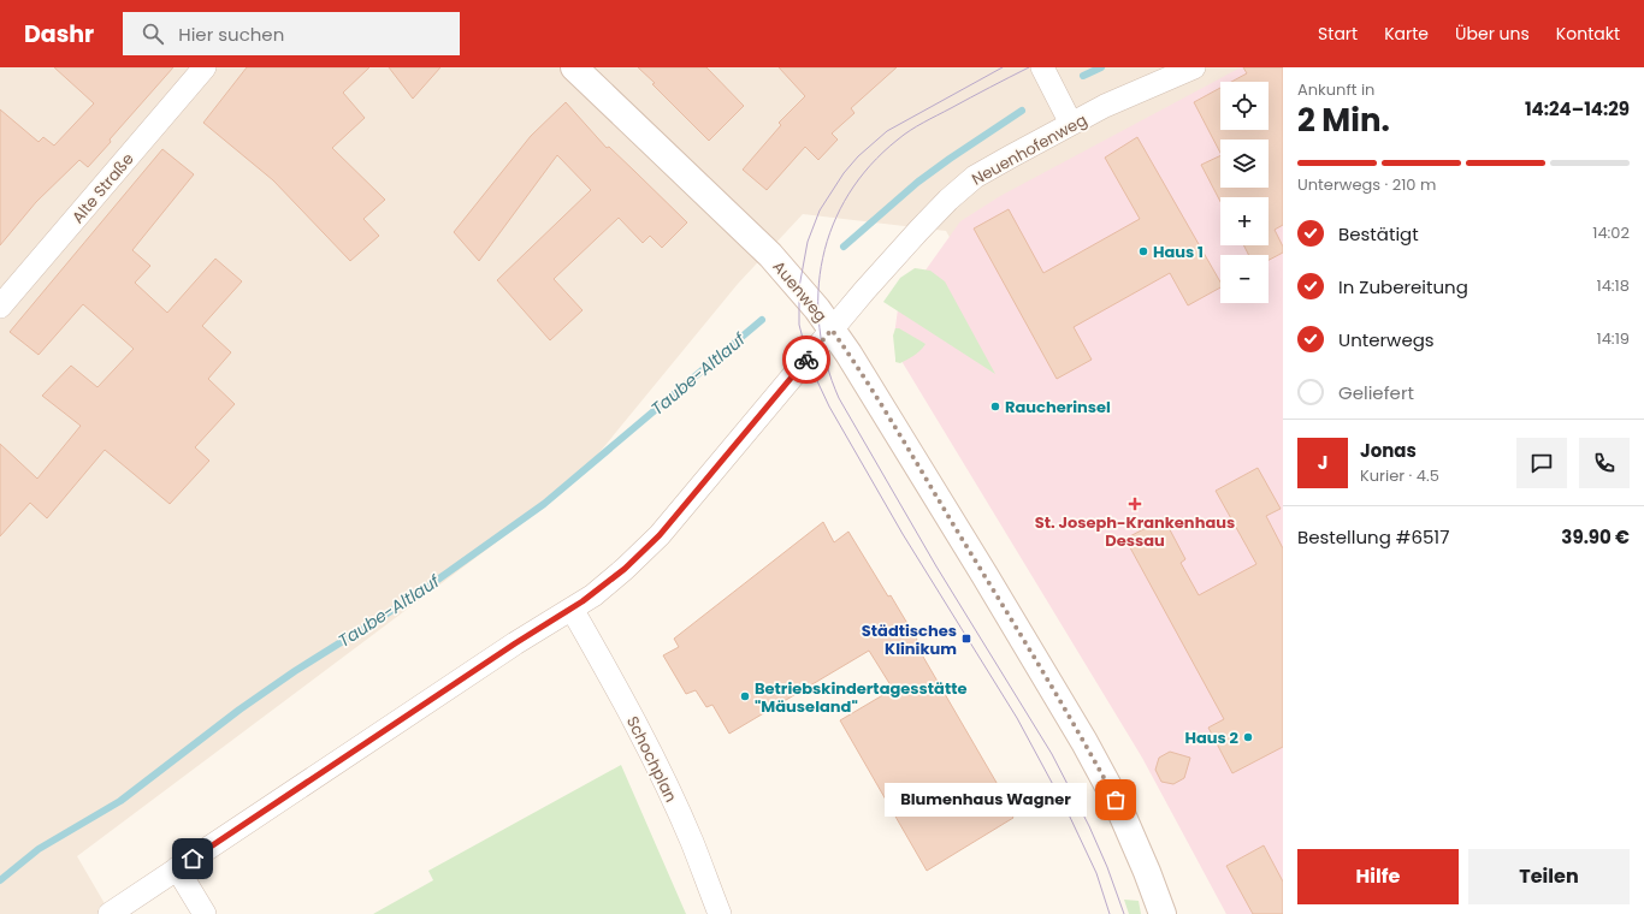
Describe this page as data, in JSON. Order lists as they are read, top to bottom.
{
  "streets": {
    "main road": ["Auenweg"],
    "street": ["Neuenhofenweg", "Alte Straße", "Schochplan"]
  },
  "crossings": [
    ["Neuenhofenweg", "Auenweg"]
  ],
  "water": ["Taube-Altlauf"],
  "places": {
    "other": [
      "Haus 1",
      "Raucherinsel",
      "Betriebskindertagesstätte \"Mäuseland\"",
      "Haus 2",
      "Blumenhaus Wagner"
    ],
    "health": ["St. Joseph-Krankenhaus Dessau"],
    "transit": ["Städtisches Klinikum"]
  },
  "page": {
    "header": "Dashr",
    "search": "Hier suchen",
    "nav": [
      "Start",
      "Karte",
      "Über uns",
      "Kontakt"
    ],
    "heading": ["2 Min.", "Ankunft in", "14:24–14:29"],
    "panel": [
      "Jonas",
      "Kurier · 4.5",
      "Bestellung #6517",
      "39.90 €"
    ],
    "map_buttons": ["+", "−"],
    "bar": "Unterwegs · 210 m",
    "list": [
      ["Bestätigt", "14:02"],
      ["In Zubereitung", "14:18"],
      ["Unterwegs", "14:19"],
      "Geliefert"
    ],
    "round": "J",
    "bubble": "Blumenhaus Wagner",
    "buttons": ["Hilfe", "Teilen"]
  }
}
